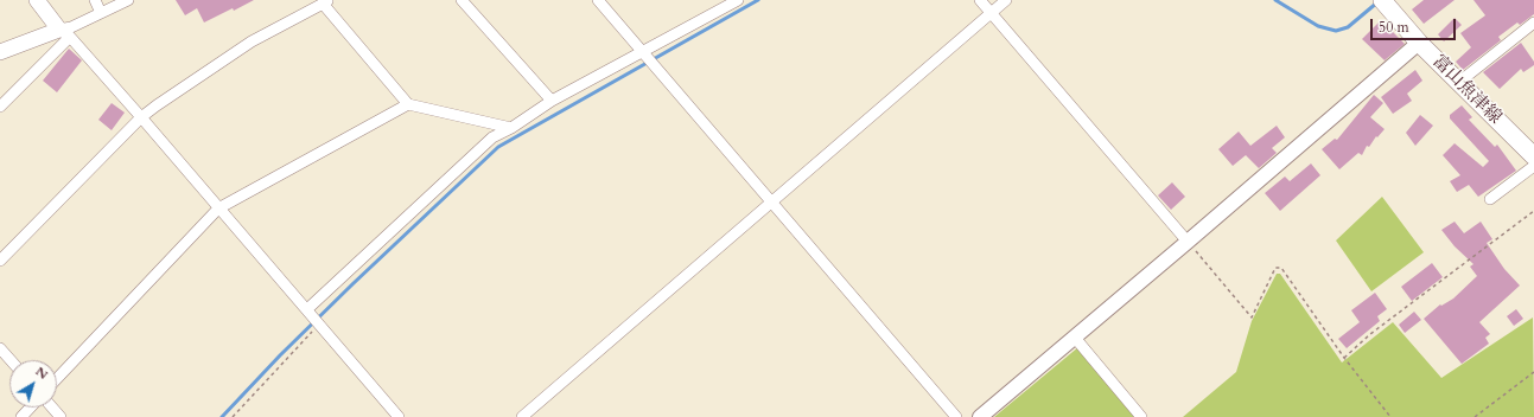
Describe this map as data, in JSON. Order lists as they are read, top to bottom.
{
  "streets": {
    "main road": ["富山魚津線"]
  },
  "scale_bar": "50 m",
  "north": "top right"
}
